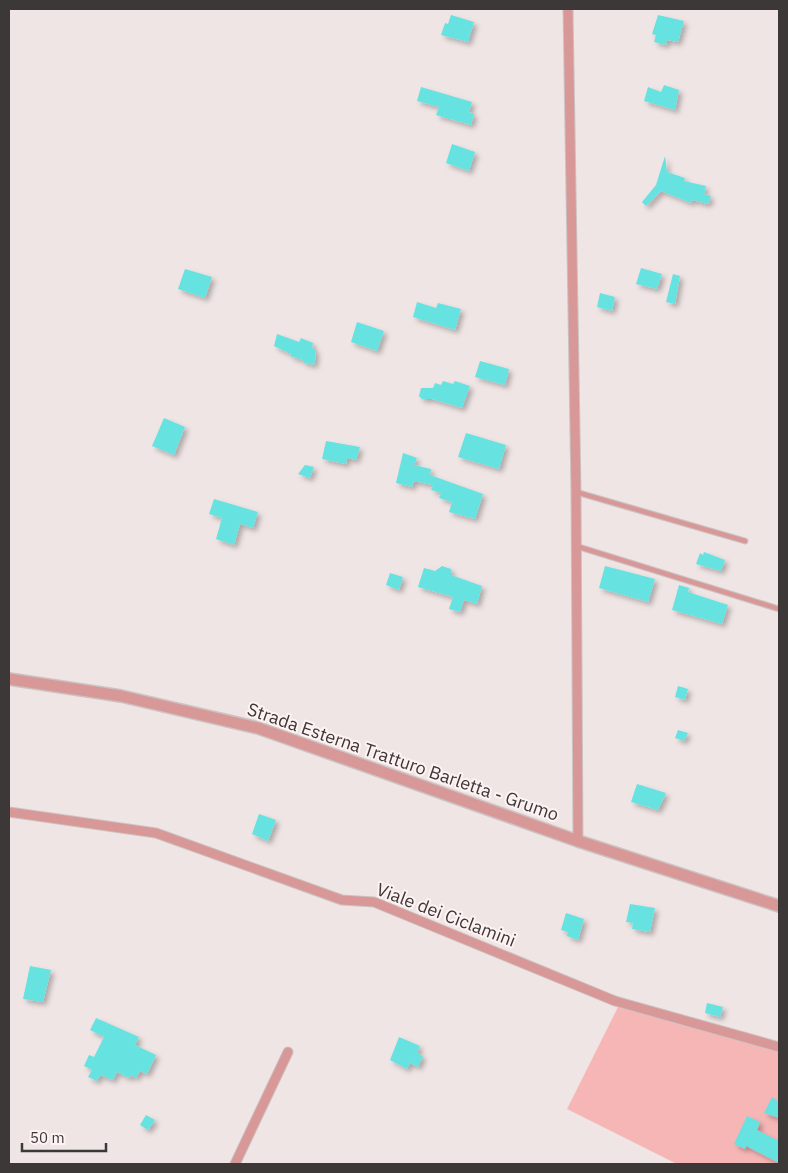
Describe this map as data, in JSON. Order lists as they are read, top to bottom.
{
  "streets": {
    "street": ["Strada Esterna Tratturo Barletta - Grumo", "Viale dei Ciclamini"]
  },
  "scale_bar": "50 m"
}
